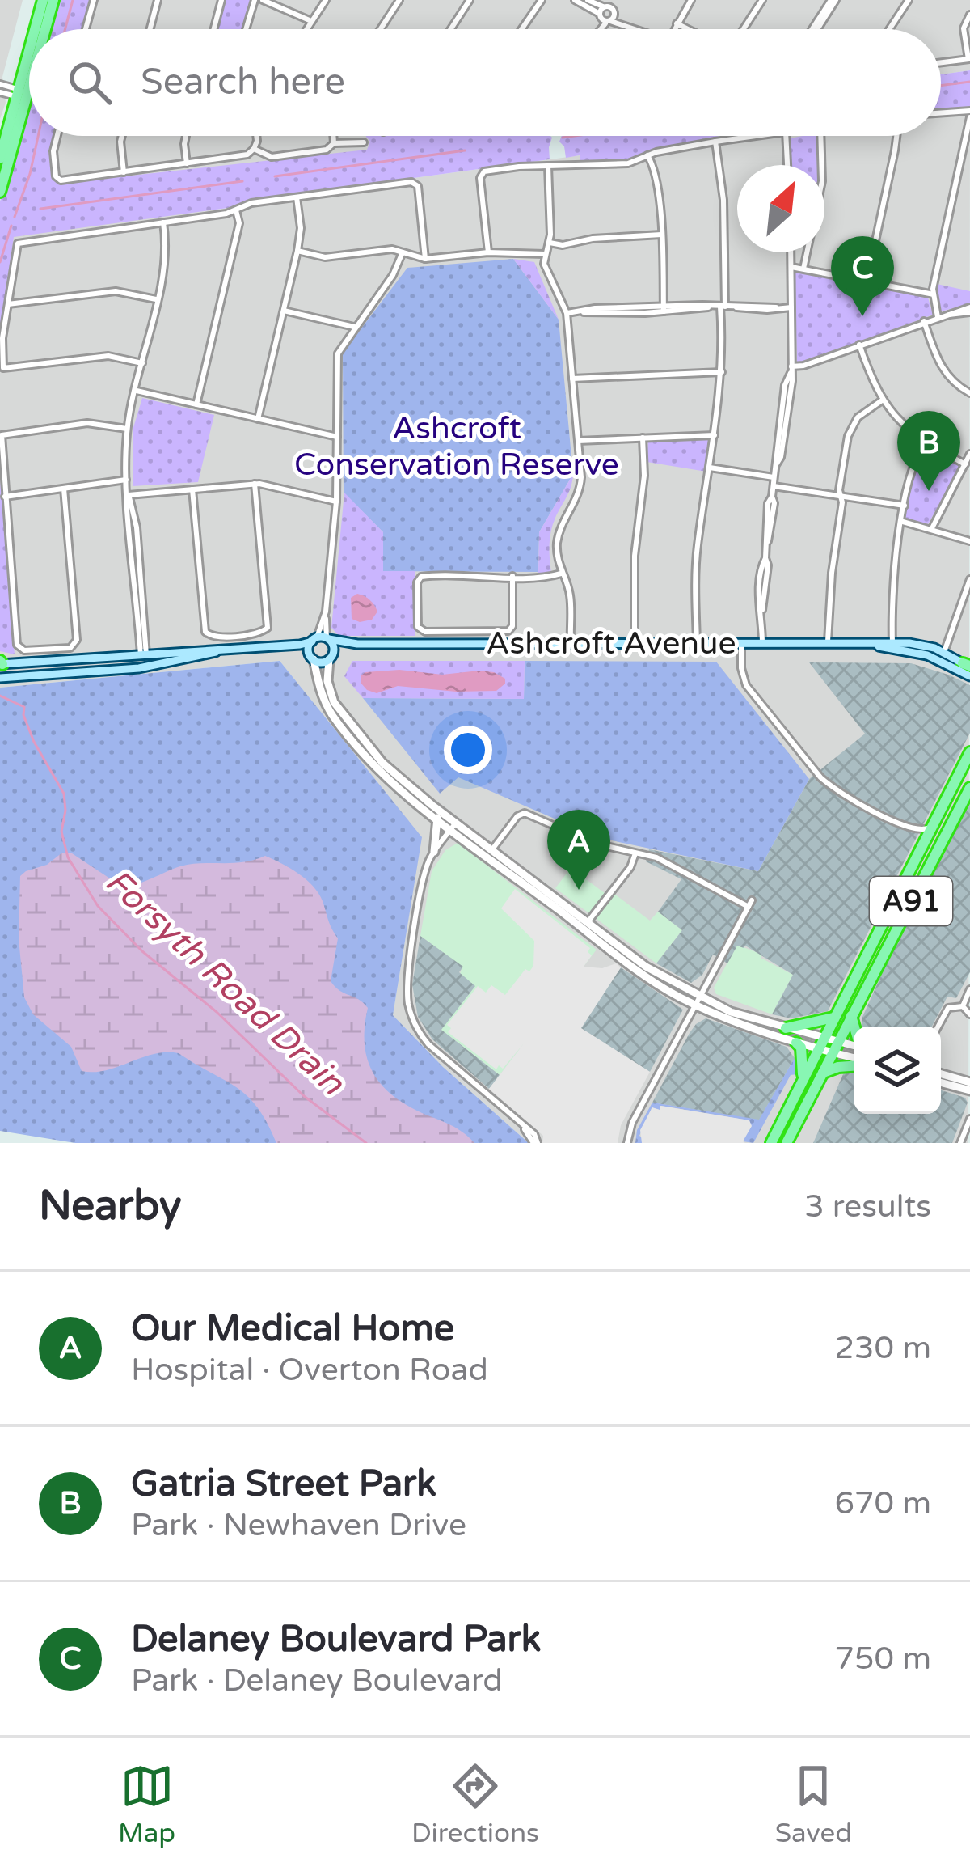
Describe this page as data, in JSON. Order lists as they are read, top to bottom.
{
  "streets": {
    "highway": ["A91"],
    "main road": ["Ashcroft Avenue"]
  },
  "water": ["Forsyth Road Drain"],
  "parks": ["Ashcroft Conservation Reserve"],
  "north": "top right",
  "page": {
    "search": "Search here",
    "pins": ["C", "B", "A"],
    "heading": ["Nearby", "3 results"],
    "list": [
      {
        "mark": "A",
        "name": "Our Medical Home",
        "note": "Hospital · Overton Road",
        "value": "230 m"
      },
      {
        "mark": "B",
        "name": "Gatria Street Park",
        "note": "Park · Newhaven Drive",
        "value": "670 m"
      },
      {
        "mark": "C",
        "name": "Delaney Boulevard Park",
        "note": "Park · Delaney Boulevard",
        "value": "750 m"
      }
    ],
    "nav": ["Map", "Directions", "Saved"]
  }
}
